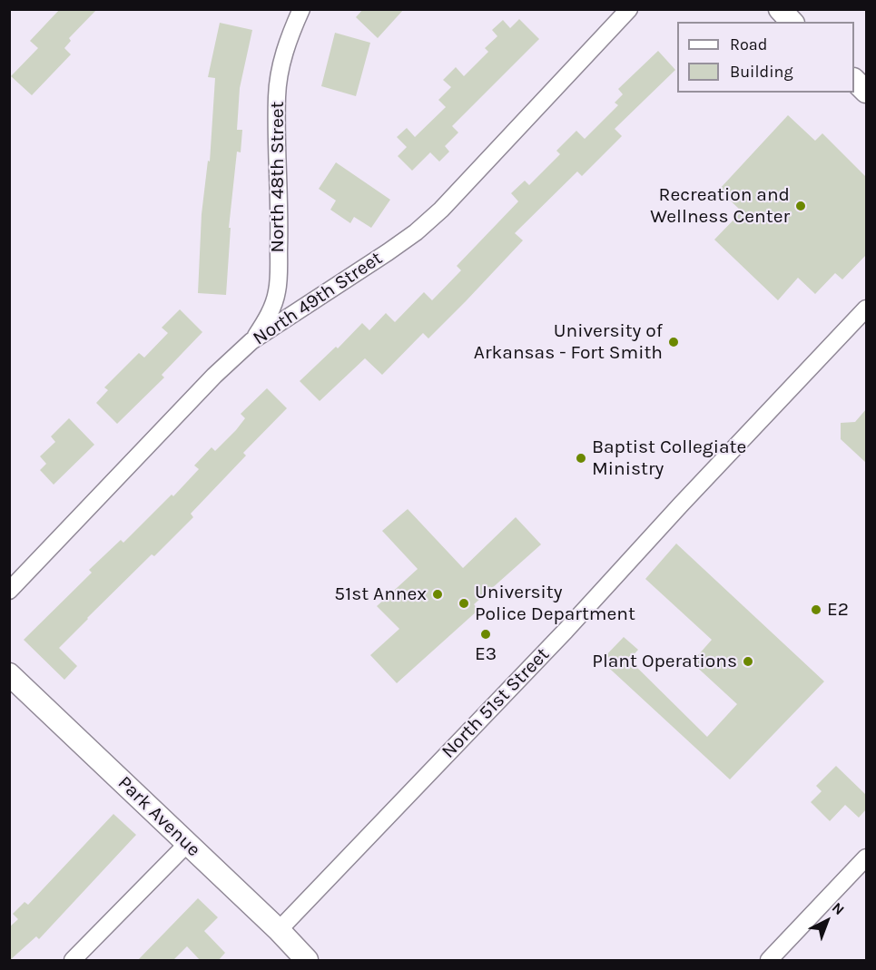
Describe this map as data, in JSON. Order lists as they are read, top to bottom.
{
  "streets": {
    "street": [
      "North 48th Street",
      "North 49th Street",
      "North 51st Street",
      "Park Avenue"
    ]
  },
  "crossings": [
    ["North 48th Street", "North 49th Street"],
    ["North 51st Street", "Park Avenue"]
  ],
  "places": [
    "Recreation and Wellness Center",
    "University of Arkansas - Fort Smith",
    "Baptist Collegiate Ministry",
    "51st Annex",
    "University Police Department",
    "E2",
    "E3",
    "Plant Operations"
  ],
  "legend": ["Road", "Building"],
  "north": "top right"
}
